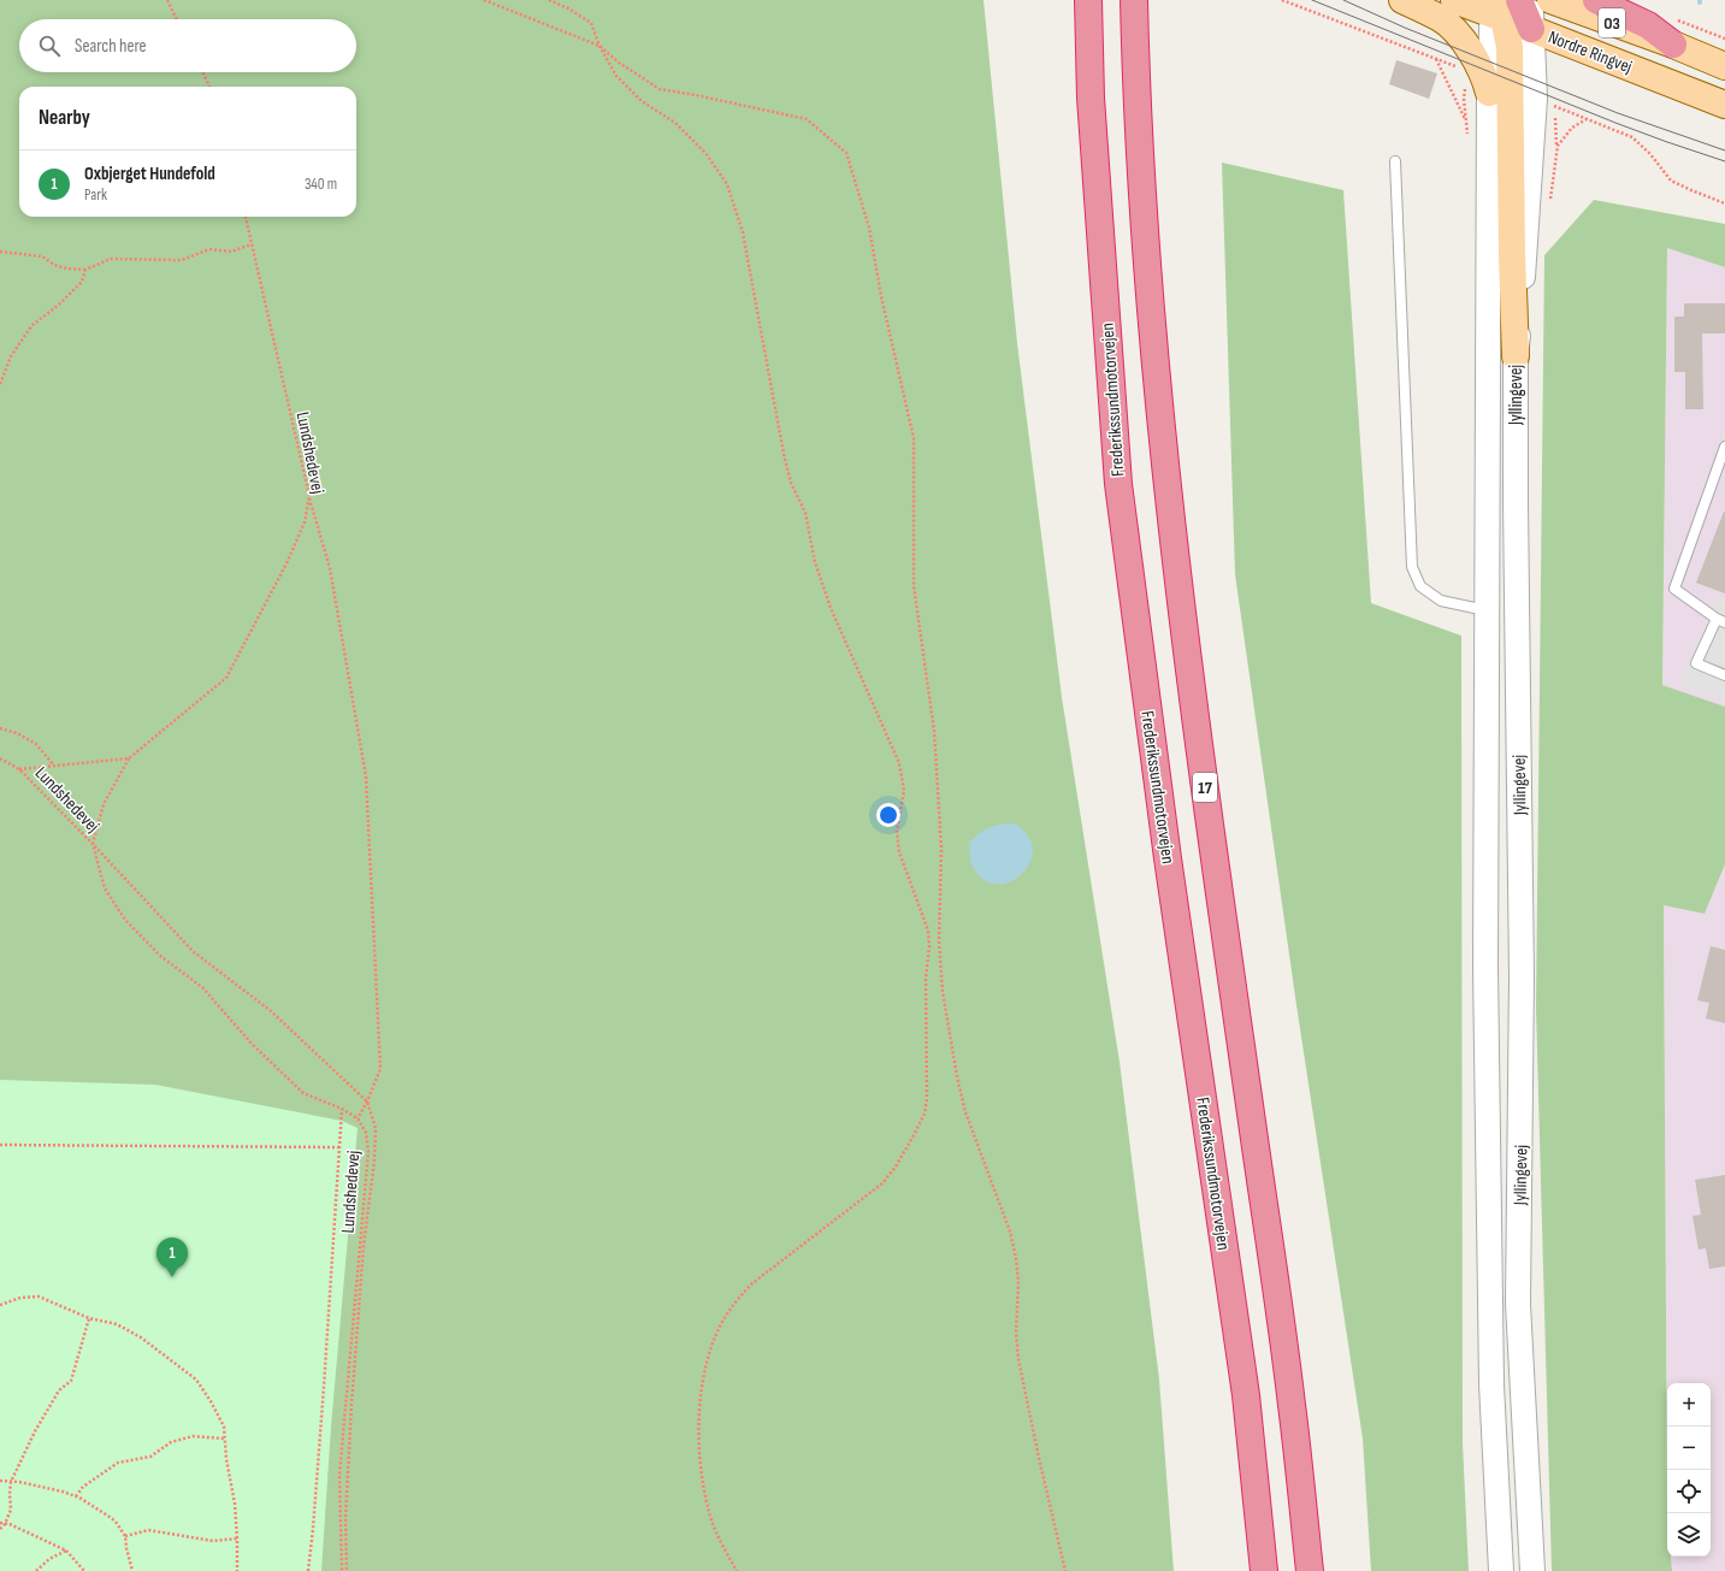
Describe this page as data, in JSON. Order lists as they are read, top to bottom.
{
  "streets": {
    "highway": ["O3", "Frederikssundmotorvejen", "17"],
    "main road": ["Nordre Ringvej"],
    "street": ["Jyllingevej"],
    "path": ["Lundshedevej"]
  },
  "crossings": [
    ["O3", "Nordre Ringvej"],
    ["Nordre Ringvej", "Jyllingevej"]
  ],
  "page": {
    "search": "Search here",
    "heading": "Nearby",
    "list": [
      {
        "mark": "1",
        "name": "Oxbjerget Hundefold",
        "note": "Park",
        "value": "340 m"
      }
    ],
    "pins": "1",
    "map_buttons": ["+", "−"]
  }
}
